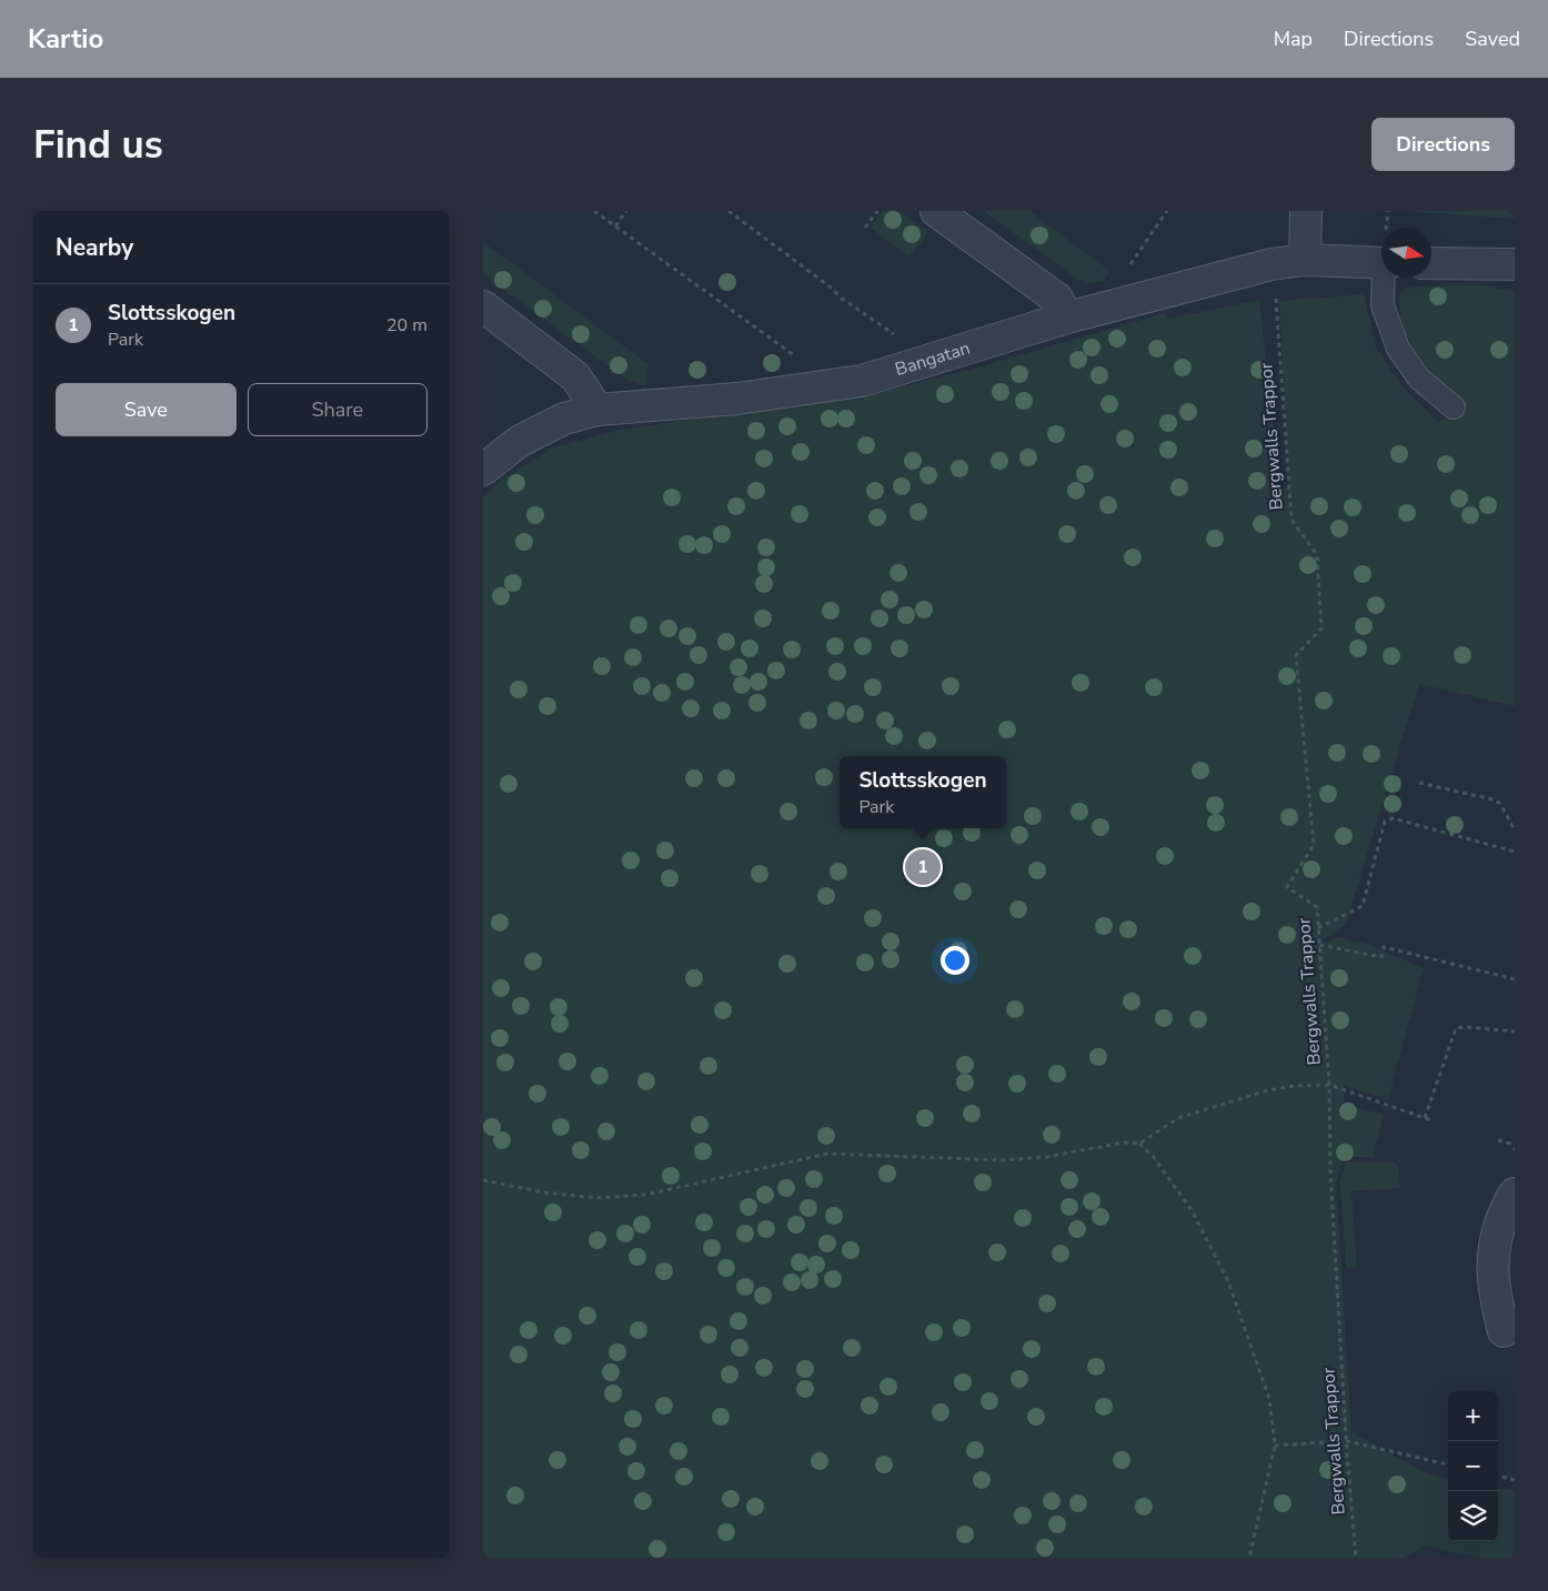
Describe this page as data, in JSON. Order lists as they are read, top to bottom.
{
  "streets": {
    "street": ["Bangatan"],
    "path": ["Bergwalls Trappor"]
  },
  "north": "right",
  "page": {
    "header": "Kartio",
    "nav": ["Map", "Directions", "Saved"],
    "buttons": [
      "Directions",
      ["Save", "Share"]
    ],
    "title": "Find us",
    "heading": "Nearby",
    "list": [
      {
        "mark": "1",
        "name": "Slottsskogen",
        "note": "Park",
        "value": "20 m"
      }
    ],
    "popup": ["Slottsskogen", "Park"],
    "pins": "1",
    "map_buttons": ["+", "−"]
  }
}
